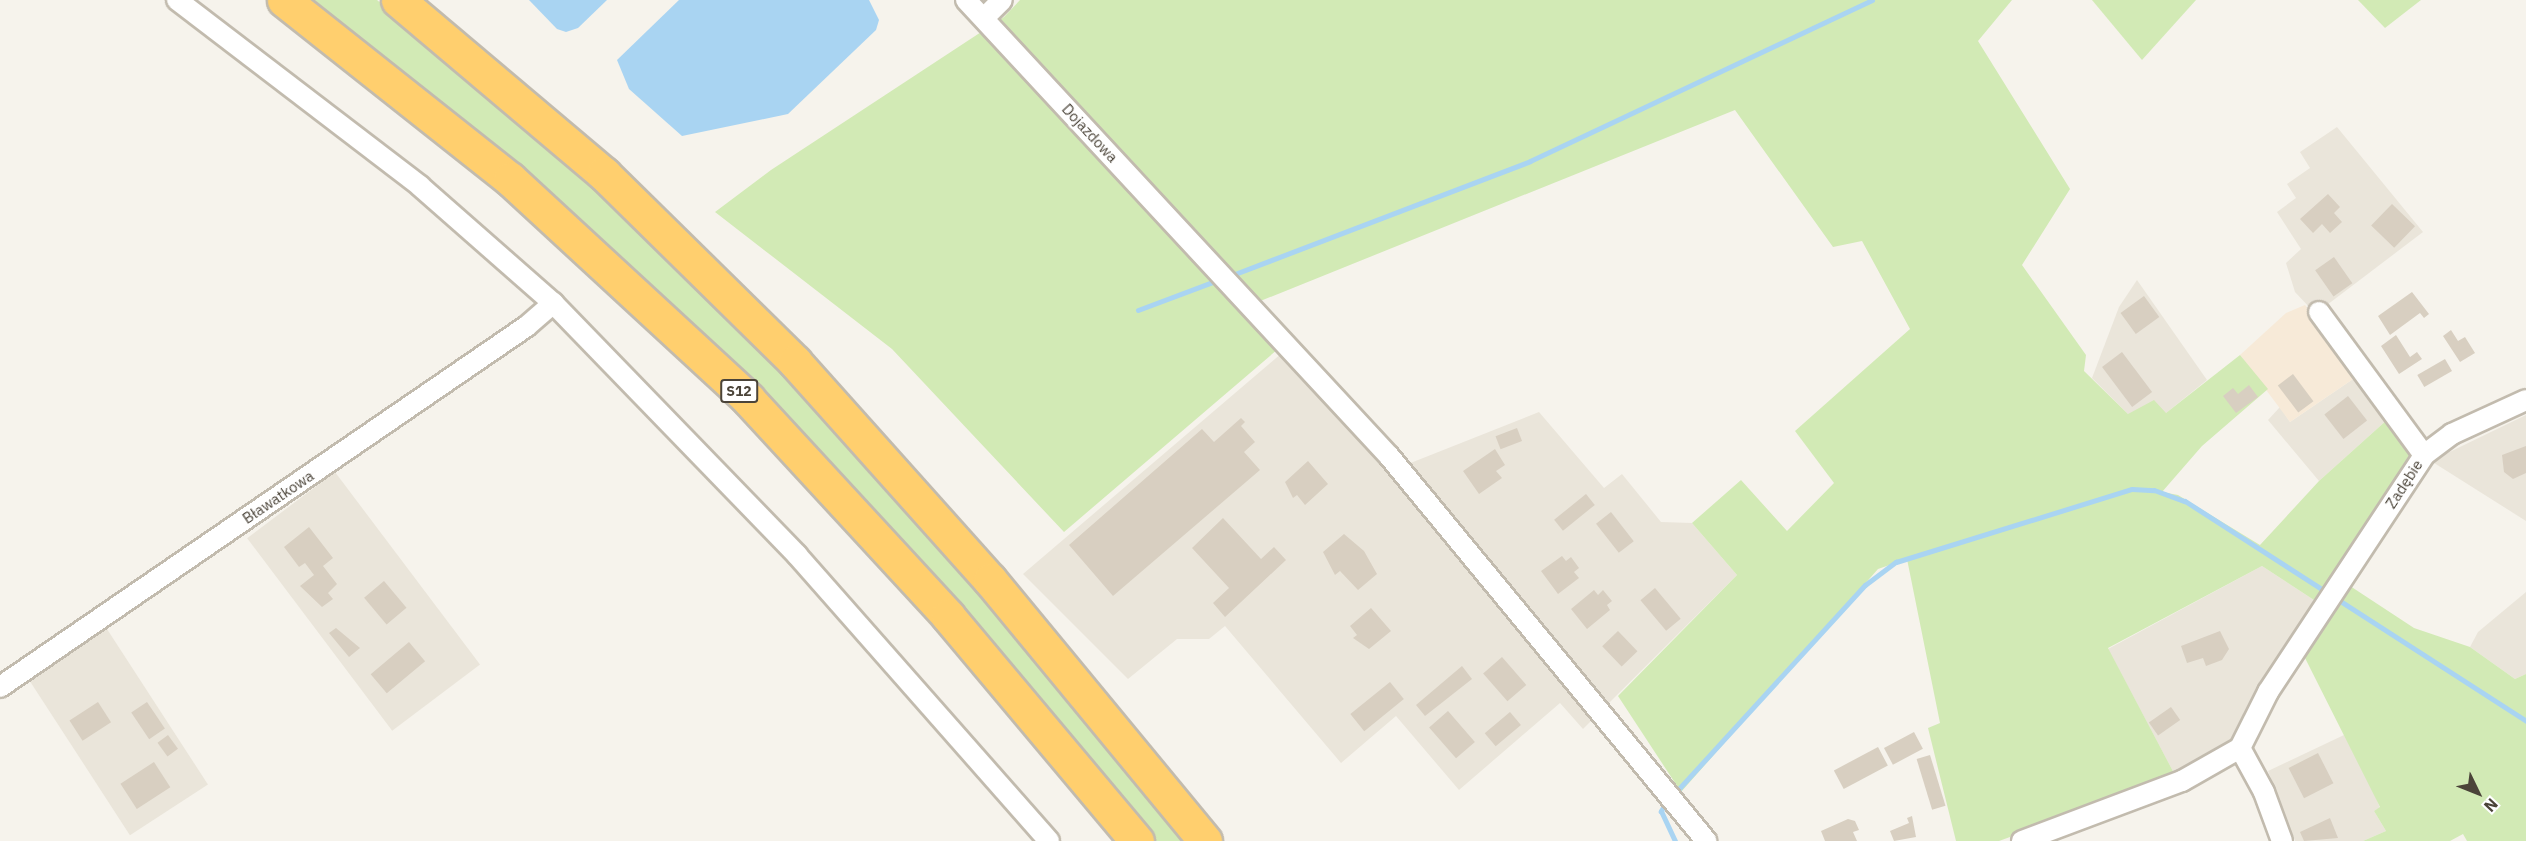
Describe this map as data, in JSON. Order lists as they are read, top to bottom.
{
  "streets": {
    "highway": ["S12"],
    "street": ["Dojazdowa", "Zadębie", "Bławatkowa"]
  },
  "north": "bottom right"
}
